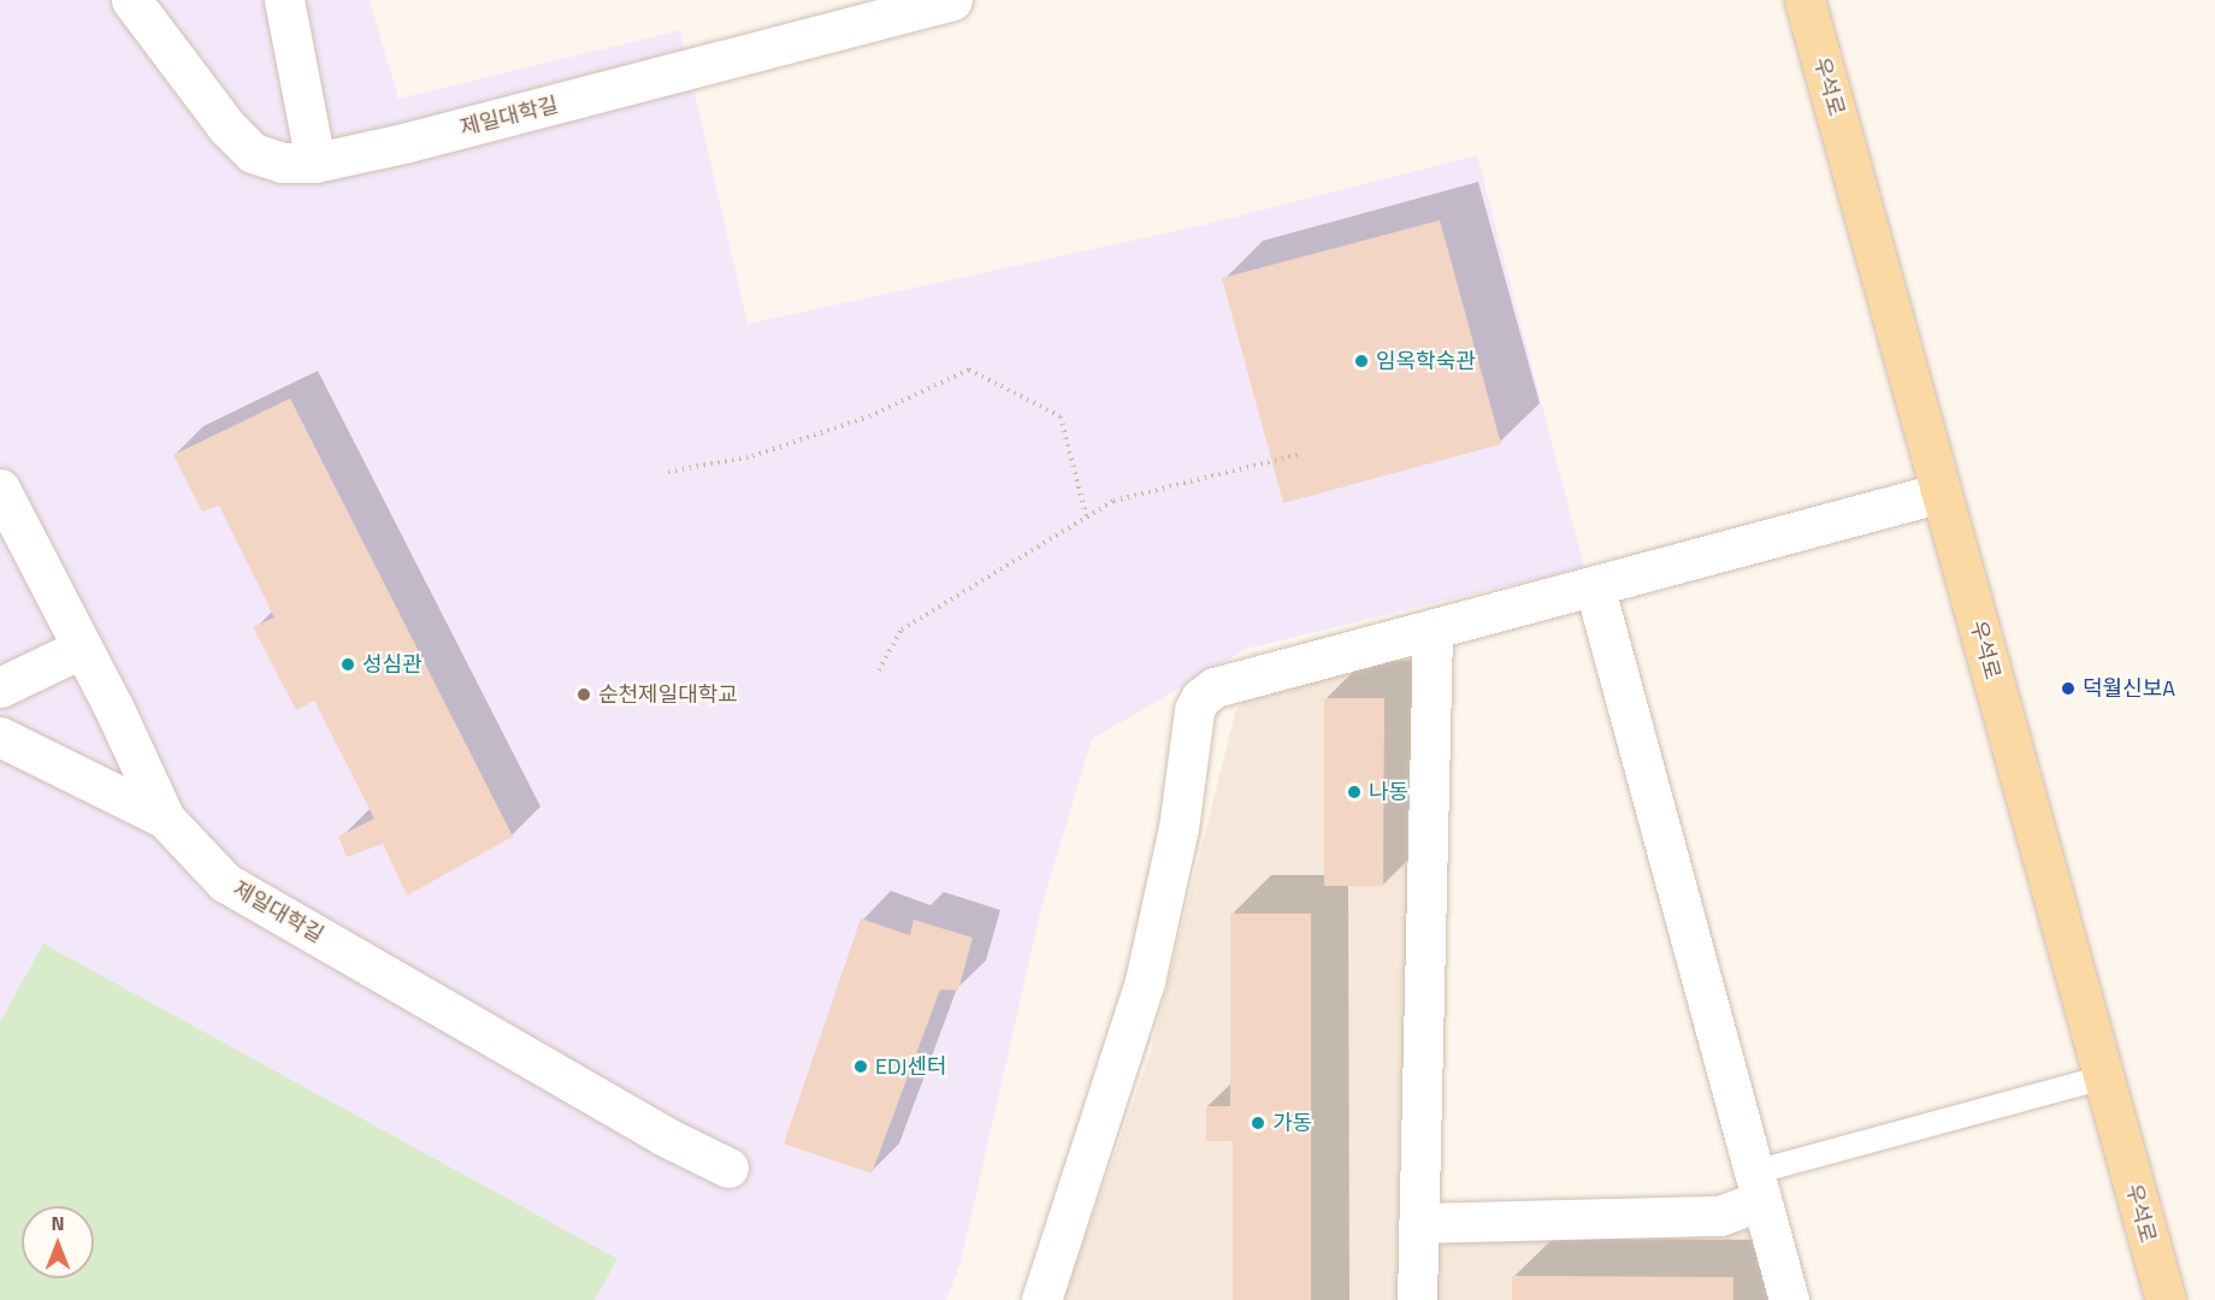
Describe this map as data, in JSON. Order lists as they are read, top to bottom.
{
  "streets": {
    "main road": ["우석로"],
    "street": ["제일대학길"]
  },
  "places": [
    "임옥학숙관",
    "성심관",
    "덕월신보A",
    "순천제일대학교",
    "나동",
    "EDJ센터",
    "가동"
  ],
  "north": "top"
}
